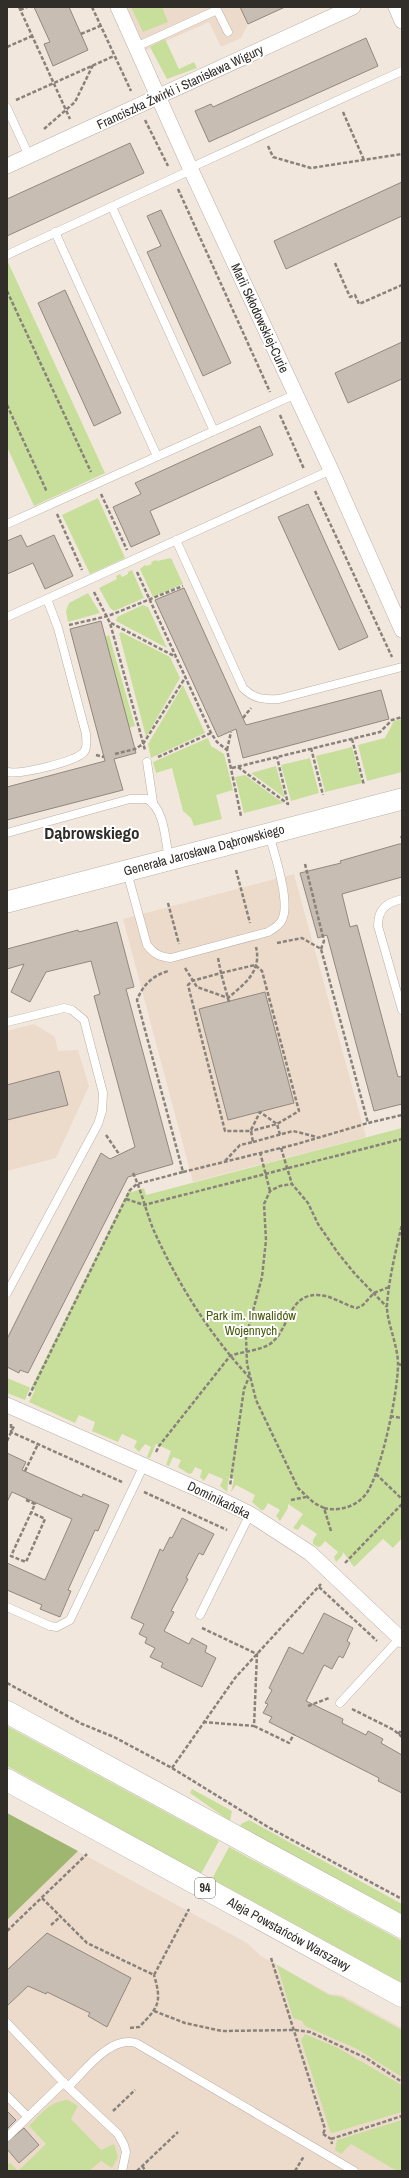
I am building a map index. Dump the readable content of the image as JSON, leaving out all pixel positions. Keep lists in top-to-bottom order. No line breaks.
{"streets":{"main road":["Generała Jarosława Dąbrowskiego","94","Aleja Powstańców Warszawy"],"street":["Franciszka Żwirki i Stanisława Wigury","Marii Skłodowskiej-Curie","Dominikańska"]},"crossings":[["Franciszka Żwirki i Stanisława Wigury","Marii Skłodowskiej-Curie"]],"districts":["Dąbrowskiego"],"parks":["Park im. Inwalidów Wojennych"]}
